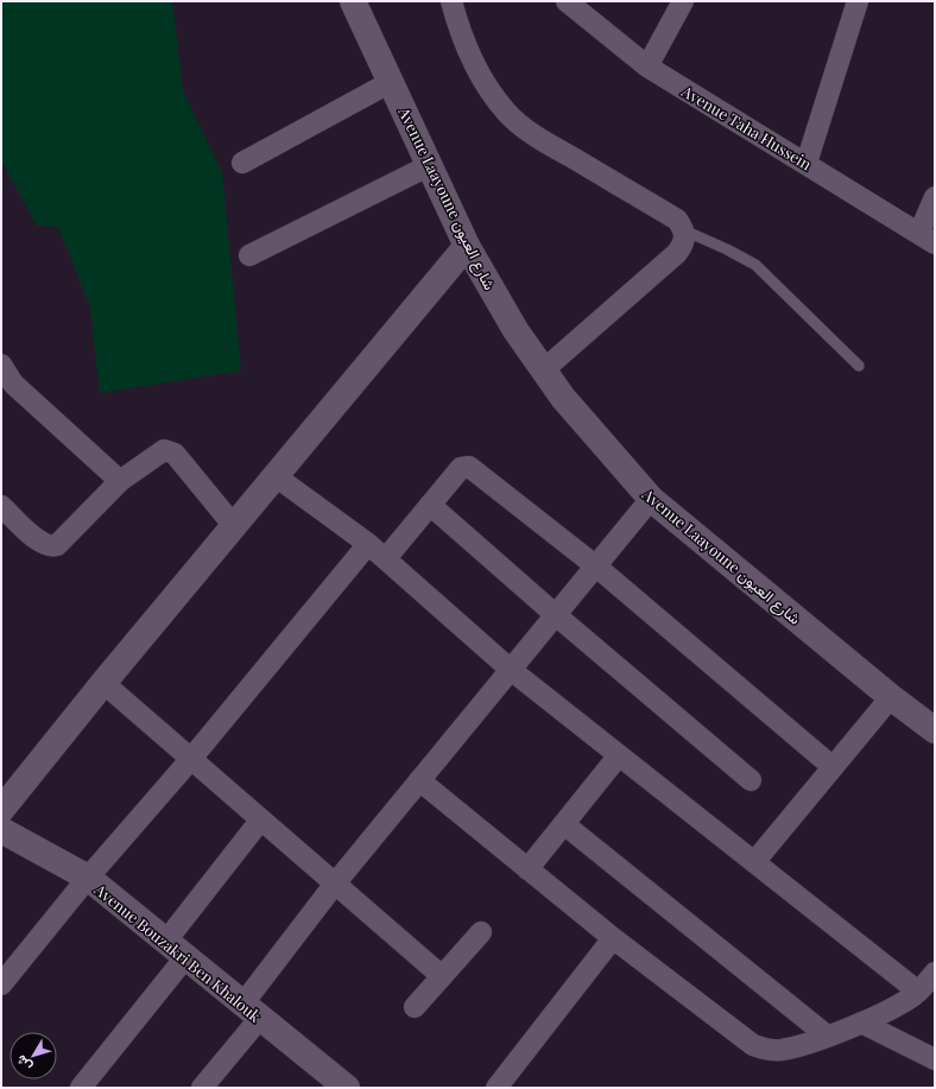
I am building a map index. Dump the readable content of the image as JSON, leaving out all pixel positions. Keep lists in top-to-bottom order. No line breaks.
{"streets":{"street":["Avenue Taha Hussein","Avenue Laayoune شارع العيون","Avenue Bouzakri Ben Khalouk"]},"north":"bottom left"}
